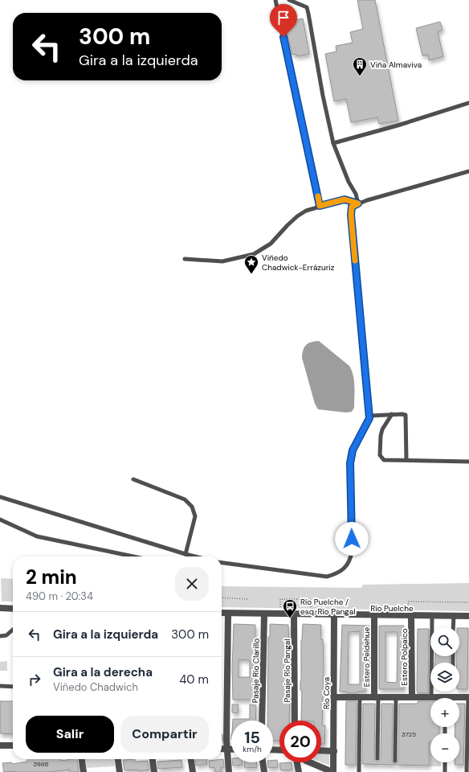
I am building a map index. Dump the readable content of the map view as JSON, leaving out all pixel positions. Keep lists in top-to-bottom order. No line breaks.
{"streets":{"street":["Río Puelche","Estero Peldehue","Estero Polpaico","Pasaje Río Clarillo","Pasaje Río Pangal","Río Coya"]},"crossings":[["Río Puelche","Estero Peldehue"],["Río Puelche","Estero Polpaico"],["Río Puelche","Pasaje Río Clarillo"],["Río Puelche","Pasaje Río Pangal"],["Río Puelche","Río Coya"]],"places":{"building":["Viña Almaviva"],"place":["Viñedo Chadwick-Errázuriz"],"bus stop":["Río Puelche / esq. Río Pangal"]},"house_numbers":["3725","3986"],"page":{"turn":["300 m","Gira a la izquierda"],"heading":["2 min","490 m · 20:34"],"list":[{"name":"Gira a la izquierda","value":"300 m"},{"name":"Gira a la derecha","note":"Viñedo Chadwich","value":"40 m"}],"map_buttons":["+","−"],"buttons":["Salir","Compartir"],"speed":"15 km/h","limit":"20"}}
